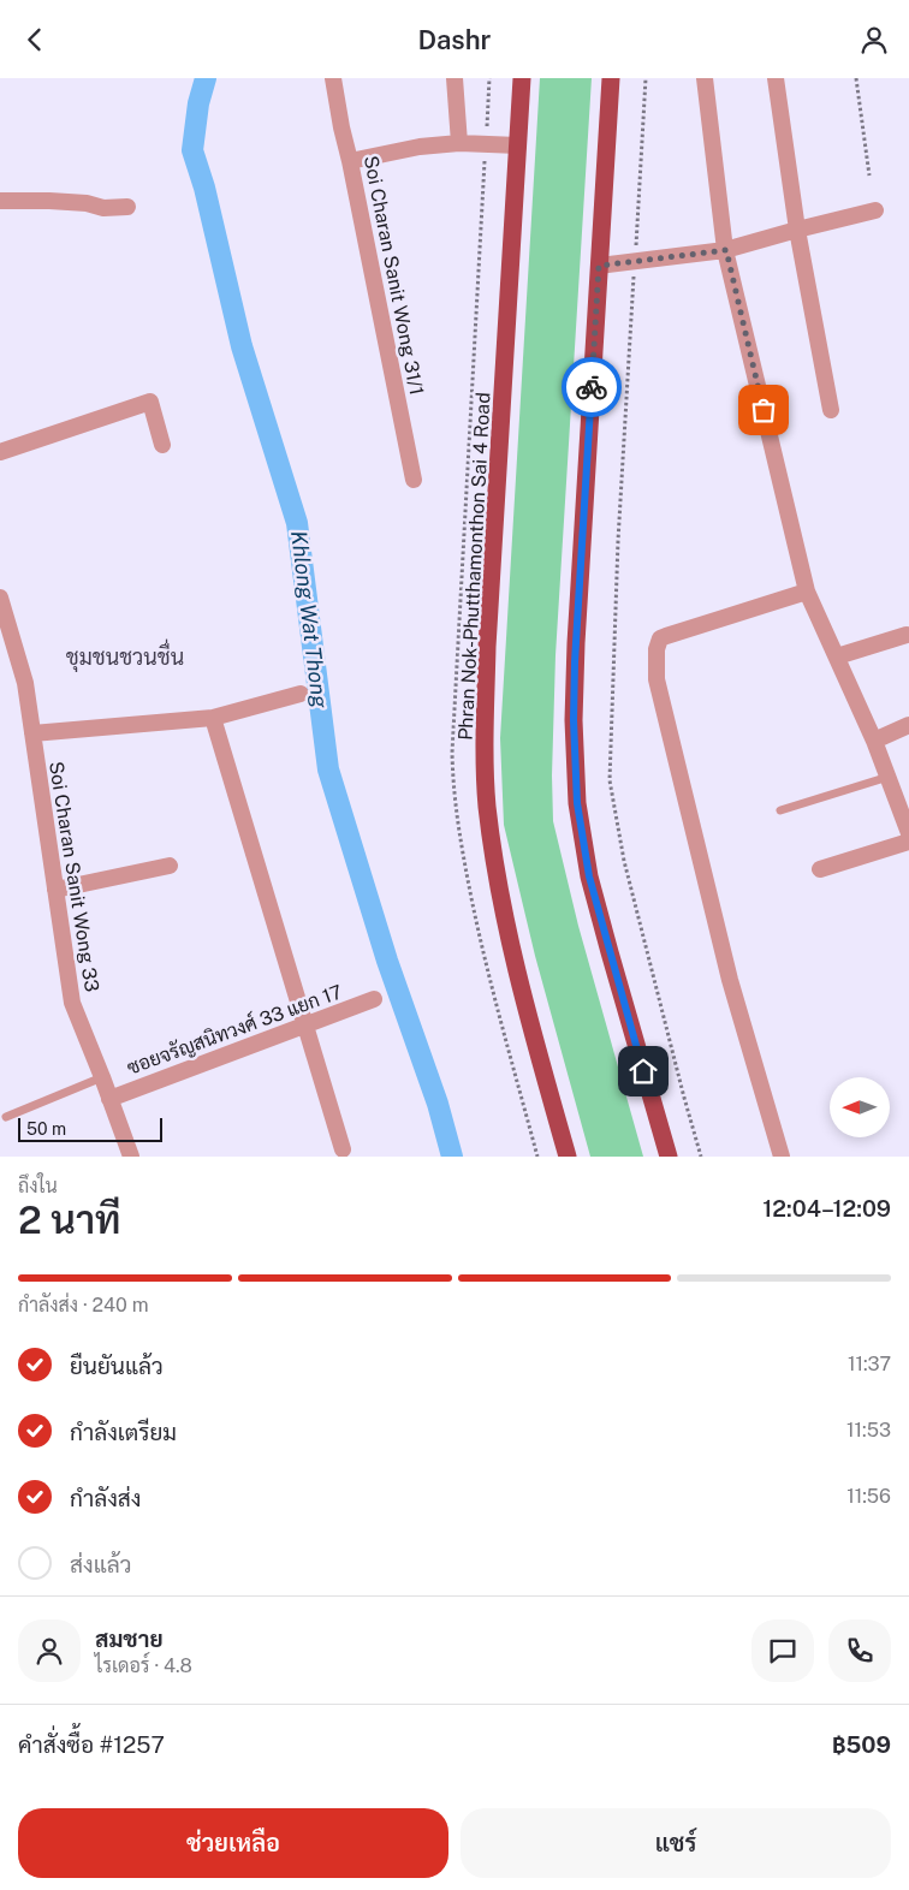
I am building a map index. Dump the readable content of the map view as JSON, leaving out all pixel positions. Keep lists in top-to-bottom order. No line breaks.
{"streets":{"main road":["Phran Nok-Phutthamonthon Sai 4 Road"],"street":["Soi Charan Sanit Wong 31/1","Soi Charan Sanit Wong 33","ซอยจรัญสนิทวงศ์ 33 แยก 17"]},"crossings":[["Soi Charan Sanit Wong 33","ซอยจรัญสนิทวงศ์ 33 แยก 17"]],"districts":["ชุมชนชวนชื่น"],"water":["Khlong Wat Thong"],"scale_bar":"50 m","north":"left","page":{"header":"Dashr","scale":"50 m","heading":["2 นาที","ถึงใน","12:04–12:09"],"panel":["สมชาย","ไรเดอร์ · 4.8","คำสั่งซื้อ #1257","฿509"],"bar":"กำลังส่ง · 240 m","list":[["ยืนยันแล้ว","11:37"],["กำลังเตรียม","11:53"],["กำลังส่ง","11:56"],"ส่งแล้ว"],"buttons":["ช่วยเหลือ","แชร์"]}}
